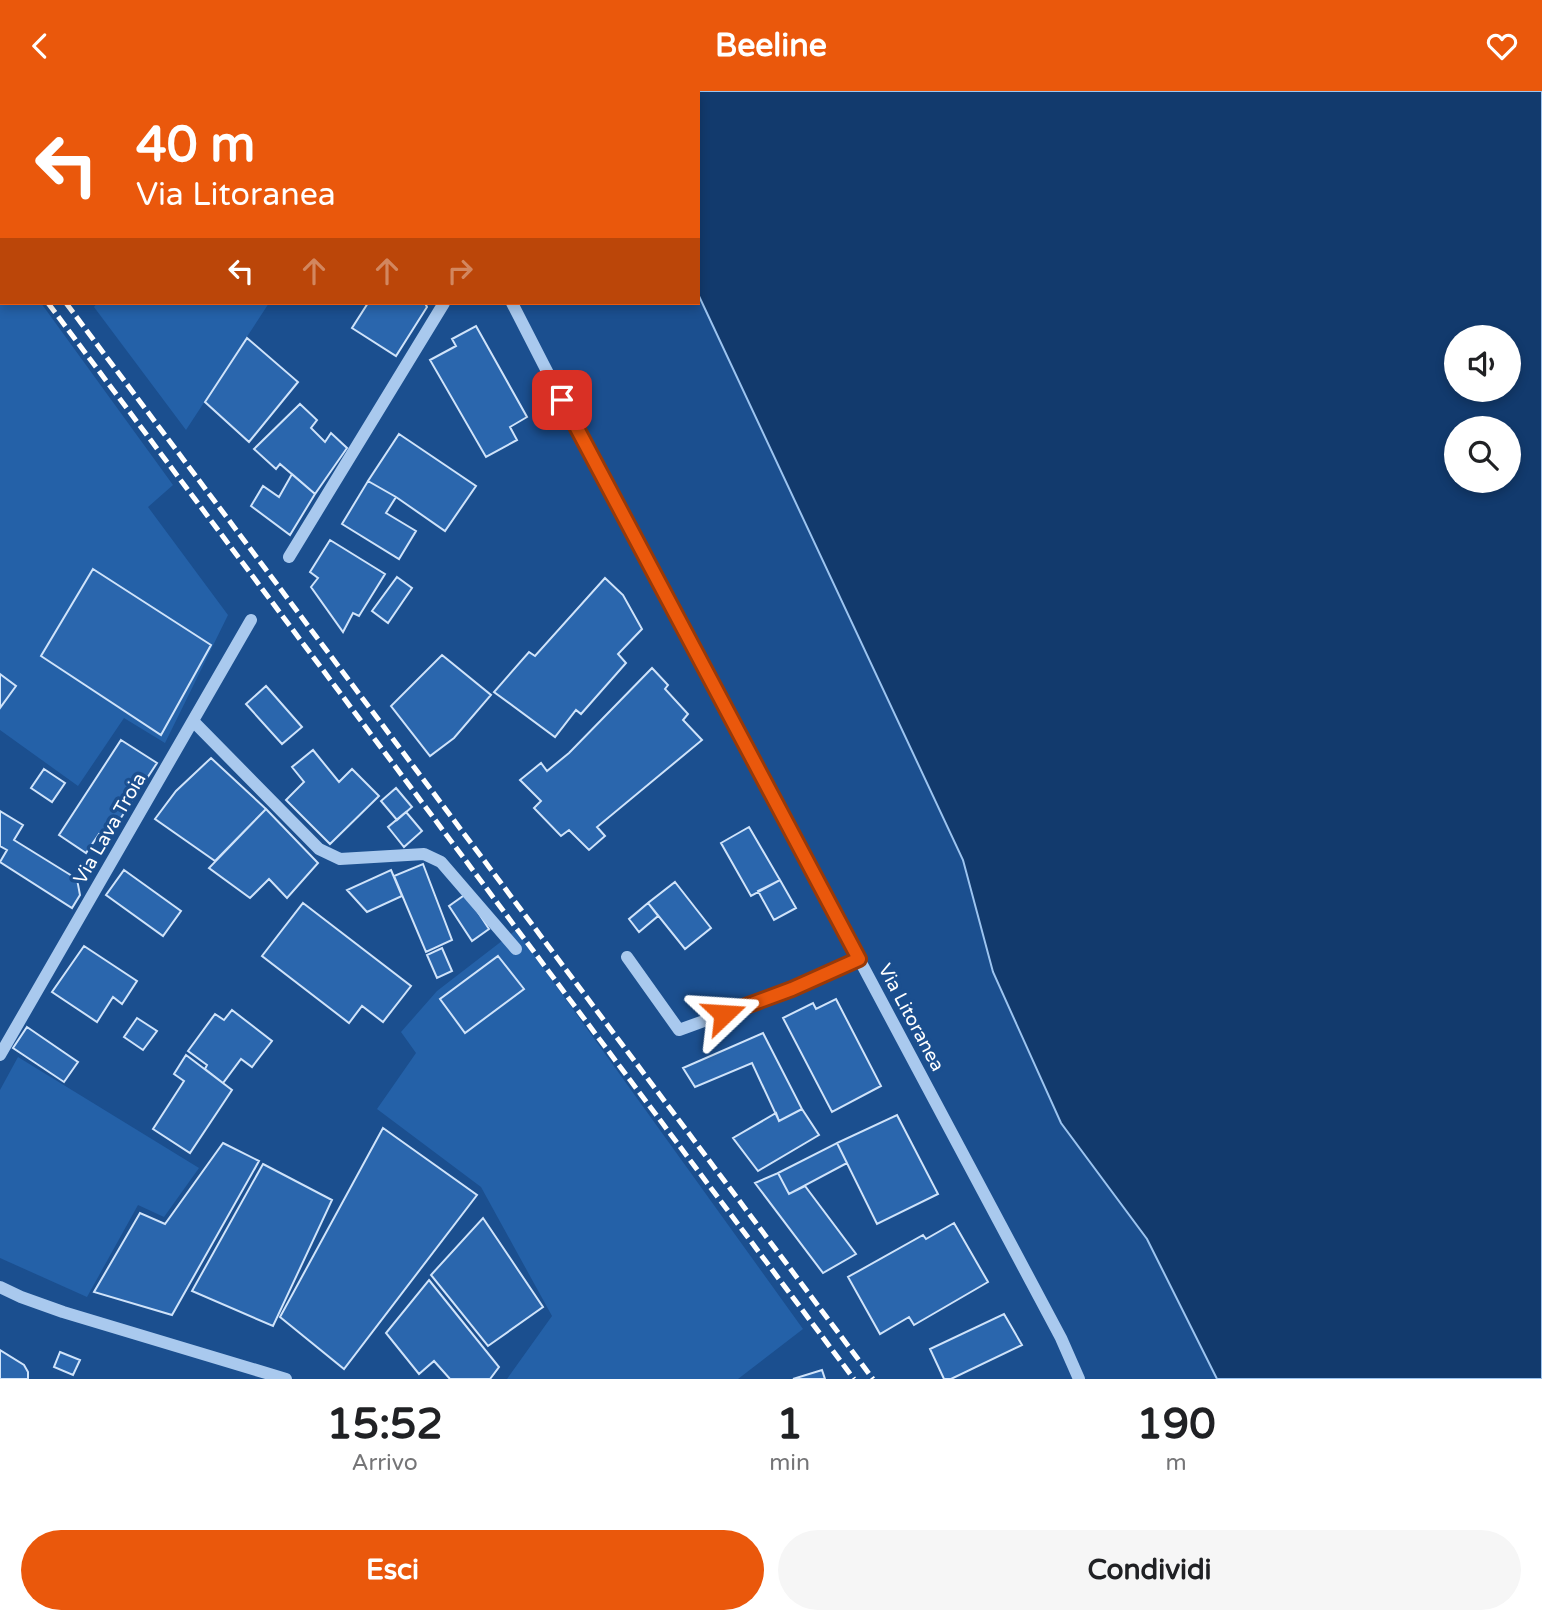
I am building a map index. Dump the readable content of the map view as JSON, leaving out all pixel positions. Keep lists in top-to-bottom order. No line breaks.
{"streets":{"street":["Via Lava Troia","Via Litoranea"]},"page":{"header":"Beeline","turn":["40 m","Via Litoranea"],"eta":["15:52","Arrivo","1","min","190","m"],"buttons":["Esci","Condividi"]}}
